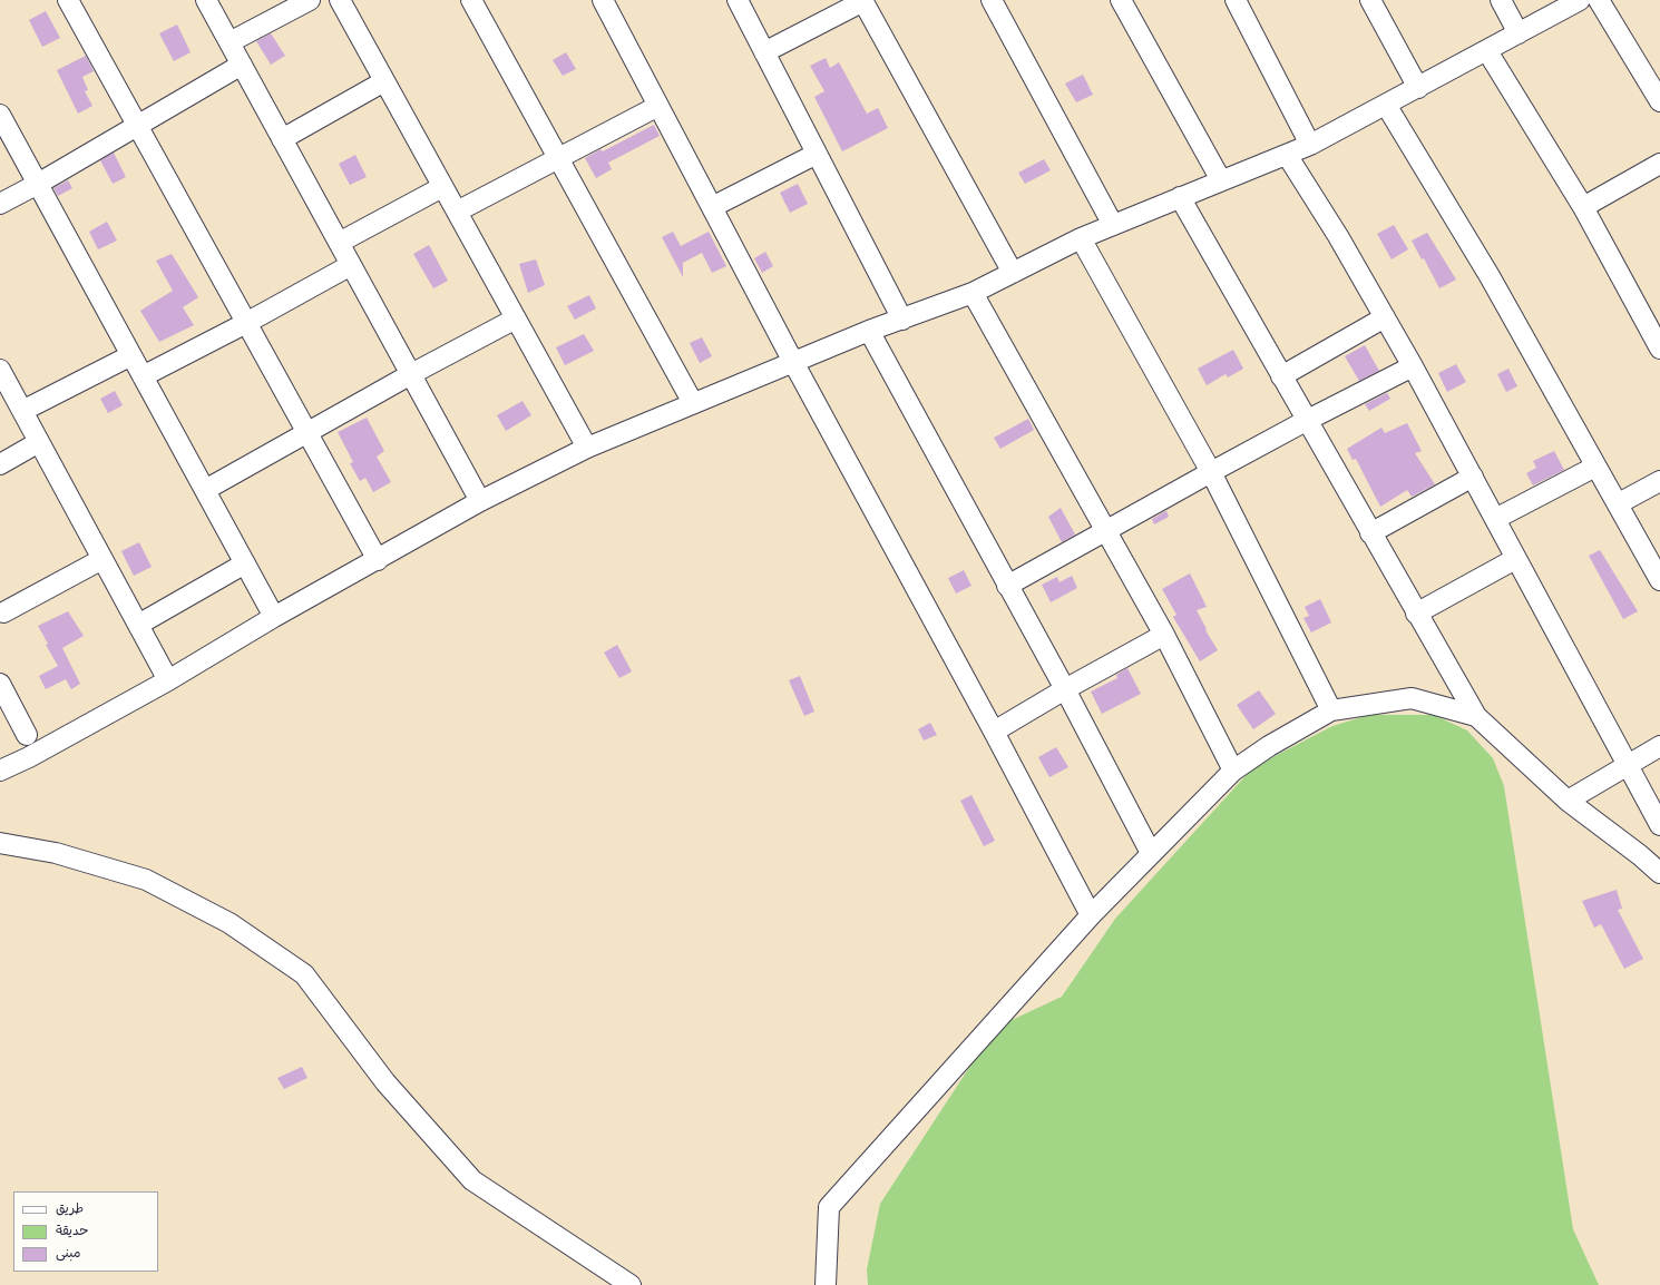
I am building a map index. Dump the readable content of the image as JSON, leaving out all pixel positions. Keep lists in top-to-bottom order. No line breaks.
{"legend":["طريق","حديقة","مبنى"]}
